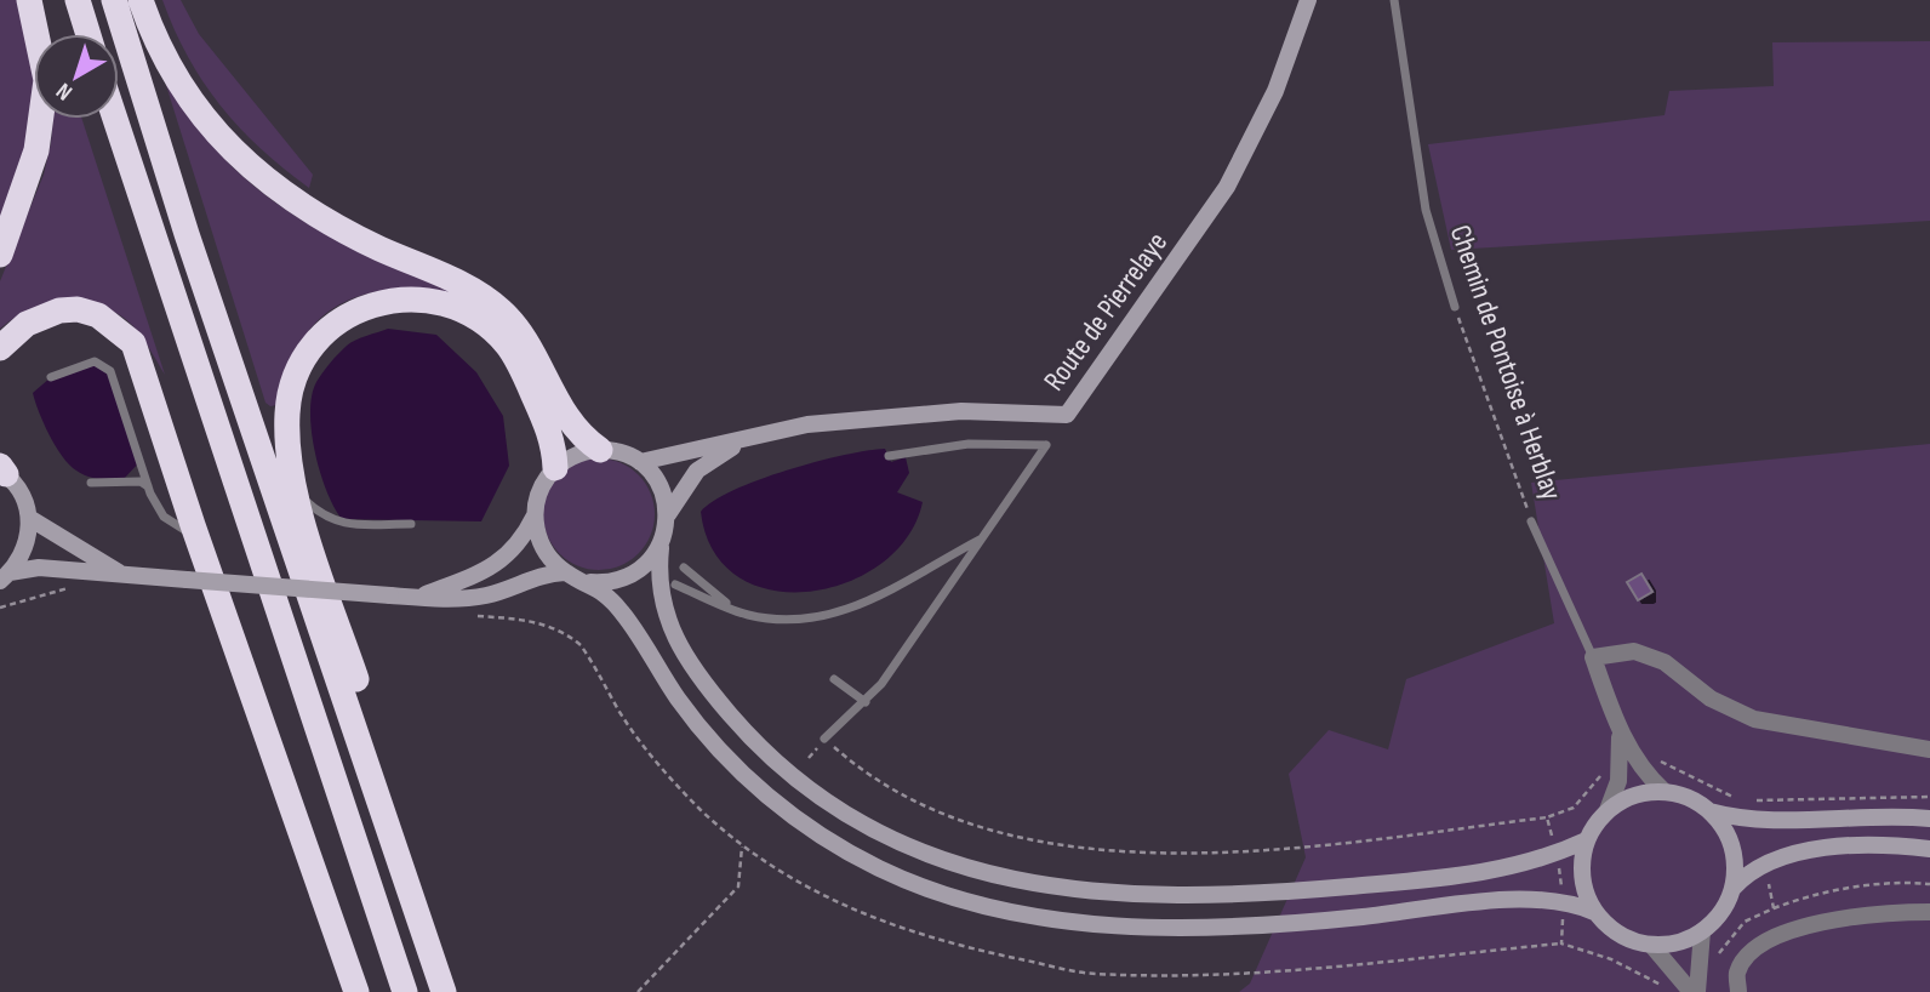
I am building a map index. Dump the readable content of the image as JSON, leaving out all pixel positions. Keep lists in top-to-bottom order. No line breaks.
{"streets":{"main road":["Route de Pierrelaye"],"street":["Chemin de Pontoise à Herblay"]},"north":"bottom left"}
